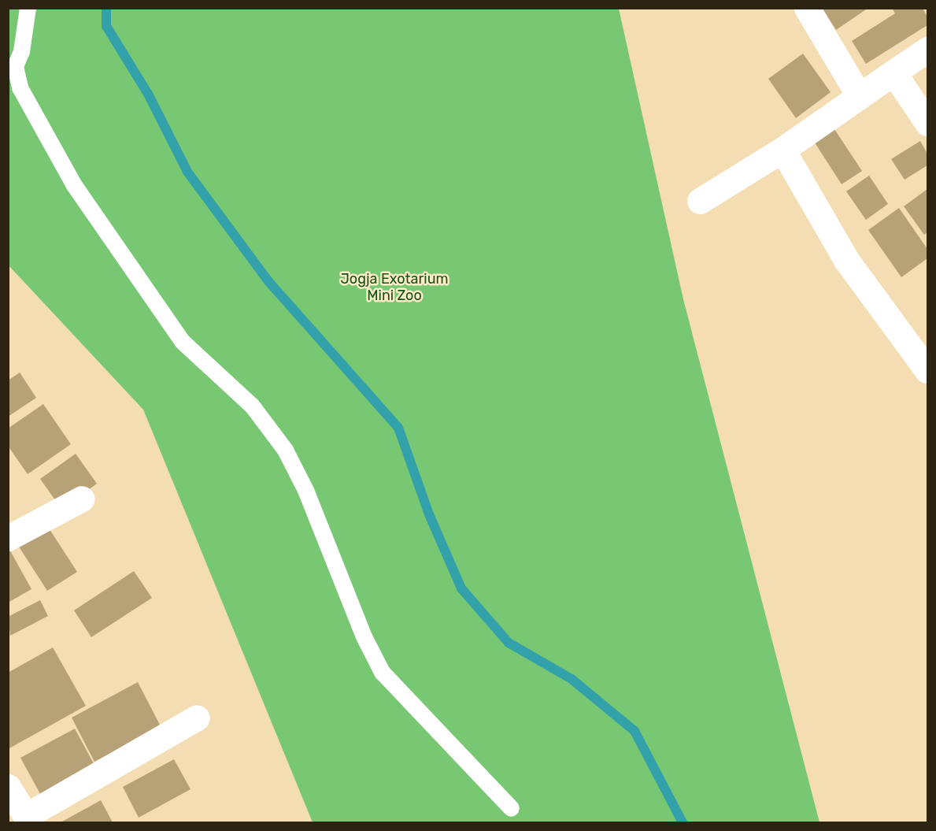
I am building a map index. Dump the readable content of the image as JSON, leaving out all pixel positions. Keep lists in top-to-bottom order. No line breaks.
{"parks":["Jogja Exotarium Mini Zoo"]}
